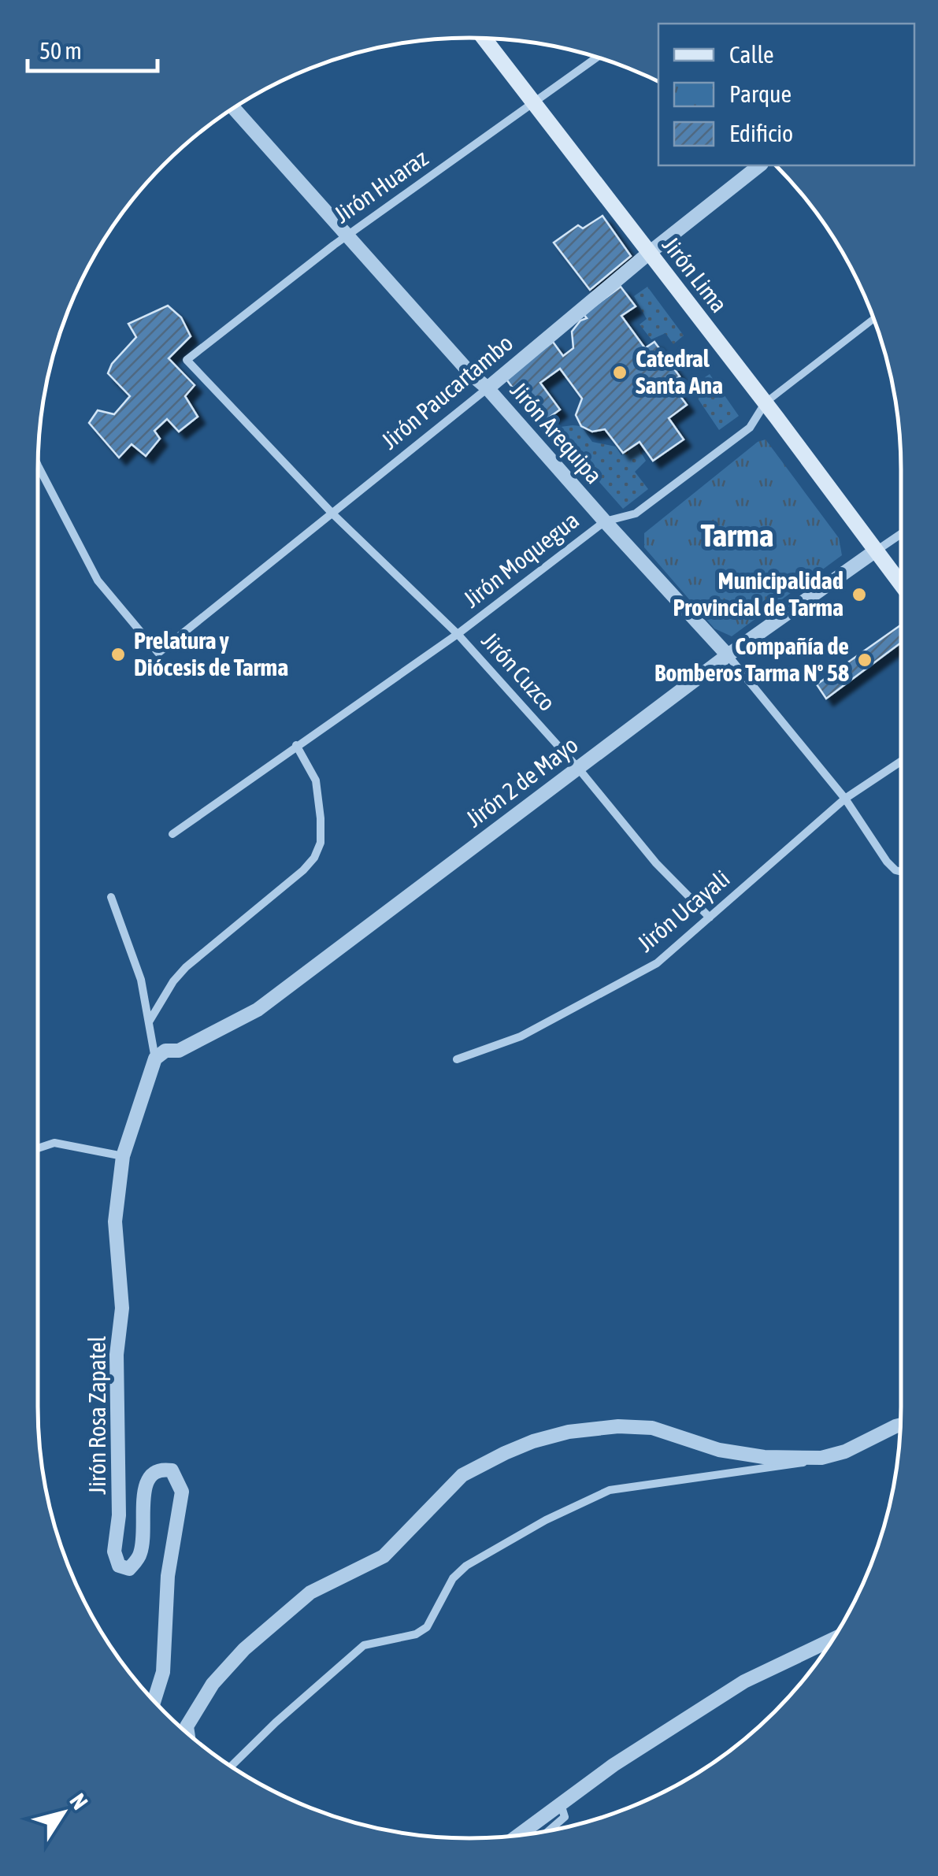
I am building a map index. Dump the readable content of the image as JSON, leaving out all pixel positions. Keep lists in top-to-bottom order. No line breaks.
{"streets":{"main road":["Jirón Lima"],"street":["Jirón Huaraz","Jirón Paucartambo","Jirón Arequipa","Jirón Moquegua","Jirón Cuzco","Jirón 2 de Mayo","Jirón Ucayali","Jirón Rosa Zapatel"]},"crossings":[["Jirón Huaraz","Jirón Lima"],["Jirón Huaraz","Jirón Arequipa"],["Jirón Huaraz","Jirón Cuzco"],["Jirón Lima","Jirón Paucartambo"],["Jirón Lima","Jirón Moquegua"],["Jirón Lima","Jirón 2 de Mayo"],["Jirón Paucartambo","Jirón Arequipa"],["Jirón Paucartambo","Jirón Cuzco"],["Jirón Arequipa","Jirón Moquegua"],["Jirón Arequipa","Jirón 2 de Mayo"],["Jirón Arequipa","Jirón Ucayali"],["Jirón Moquegua","Jirón Cuzco"],["Jirón Cuzco","Jirón 2 de Mayo"],["Jirón Cuzco","Jirón Ucayali"],["Jirón 2 de Mayo","Jirón Rosa Zapatel"]],"districts":["Tarma"],"places":["Catedral Santa Ana","Municipalidad Provincial de Tarma","Prelatura y Diócesis de Tarma","Compañía de Bomberos Tarma Nº 58"],"legend":["Calle","Parque","Edificio"],"scale_bar":"50 m","north":"top right"}
